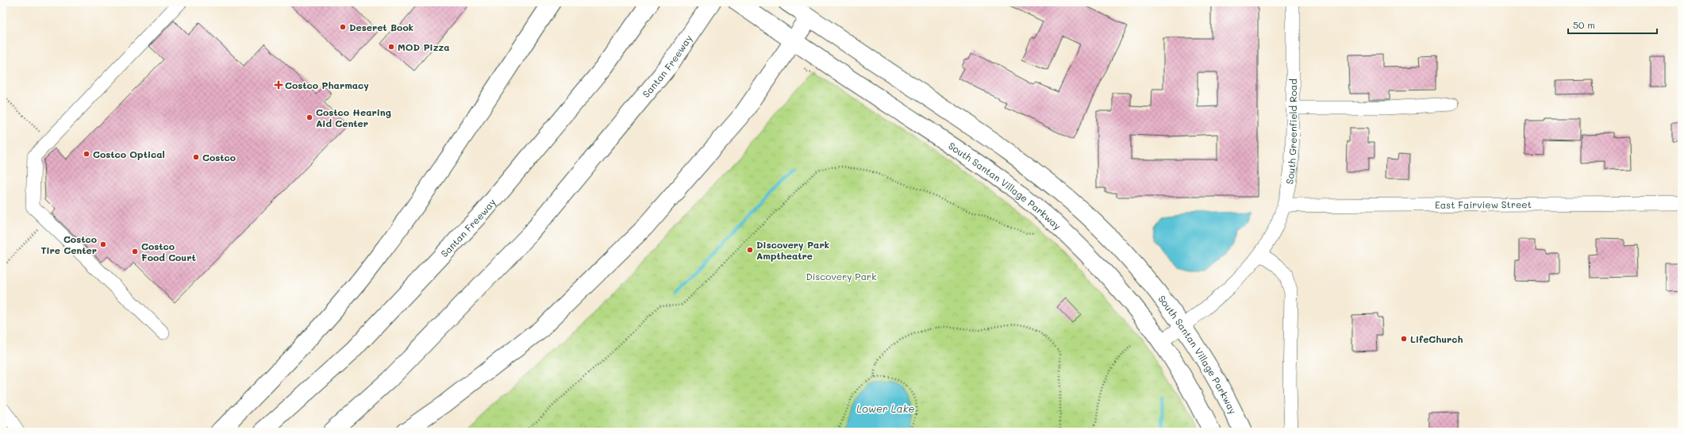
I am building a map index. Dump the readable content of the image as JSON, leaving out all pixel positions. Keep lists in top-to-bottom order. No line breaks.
{"streets":{"main road":["Santan Freeway","South Santan Village Parkway"],"street":["South Greenfield Road","East Fairview Street"]},"crossings":[["South Greenfield Road","South Santan Village Parkway"],["South Greenfield Road","East Fairview Street"]],"water":["Lower Lake"],"parks":["Discovery Park"],"places":{"other":["Deseret Book","MOD Pizza","Costco Hearing Aid Center","Costco Optical","Costco","Costco Tire Center","Discovery Park Amptheatre","Costco Food Court","LifeChurch"],"health":["Costco Pharmacy"]},"scale_bar":"50 m"}
